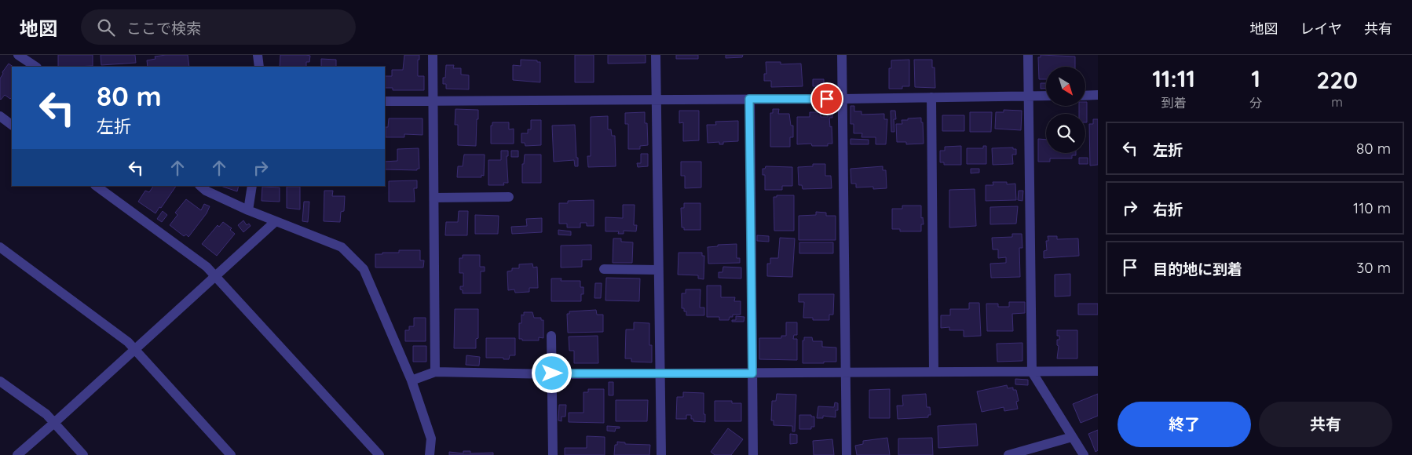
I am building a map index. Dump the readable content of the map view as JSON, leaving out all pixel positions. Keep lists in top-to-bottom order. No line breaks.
{"north":"bottom right","page":{"header":"地図","search":"ここで検索","nav":["地図","レイヤ","共有"],"eta":["11:11","到着","1","分","220","m"],"turn":["80 m","左折"],"list":[{"name":"左折","value":"80 m"},{"name":"右折","value":"110 m"},{"name":"目的地に到着","value":"30 m"}],"buttons":["終了","共有"]}}
